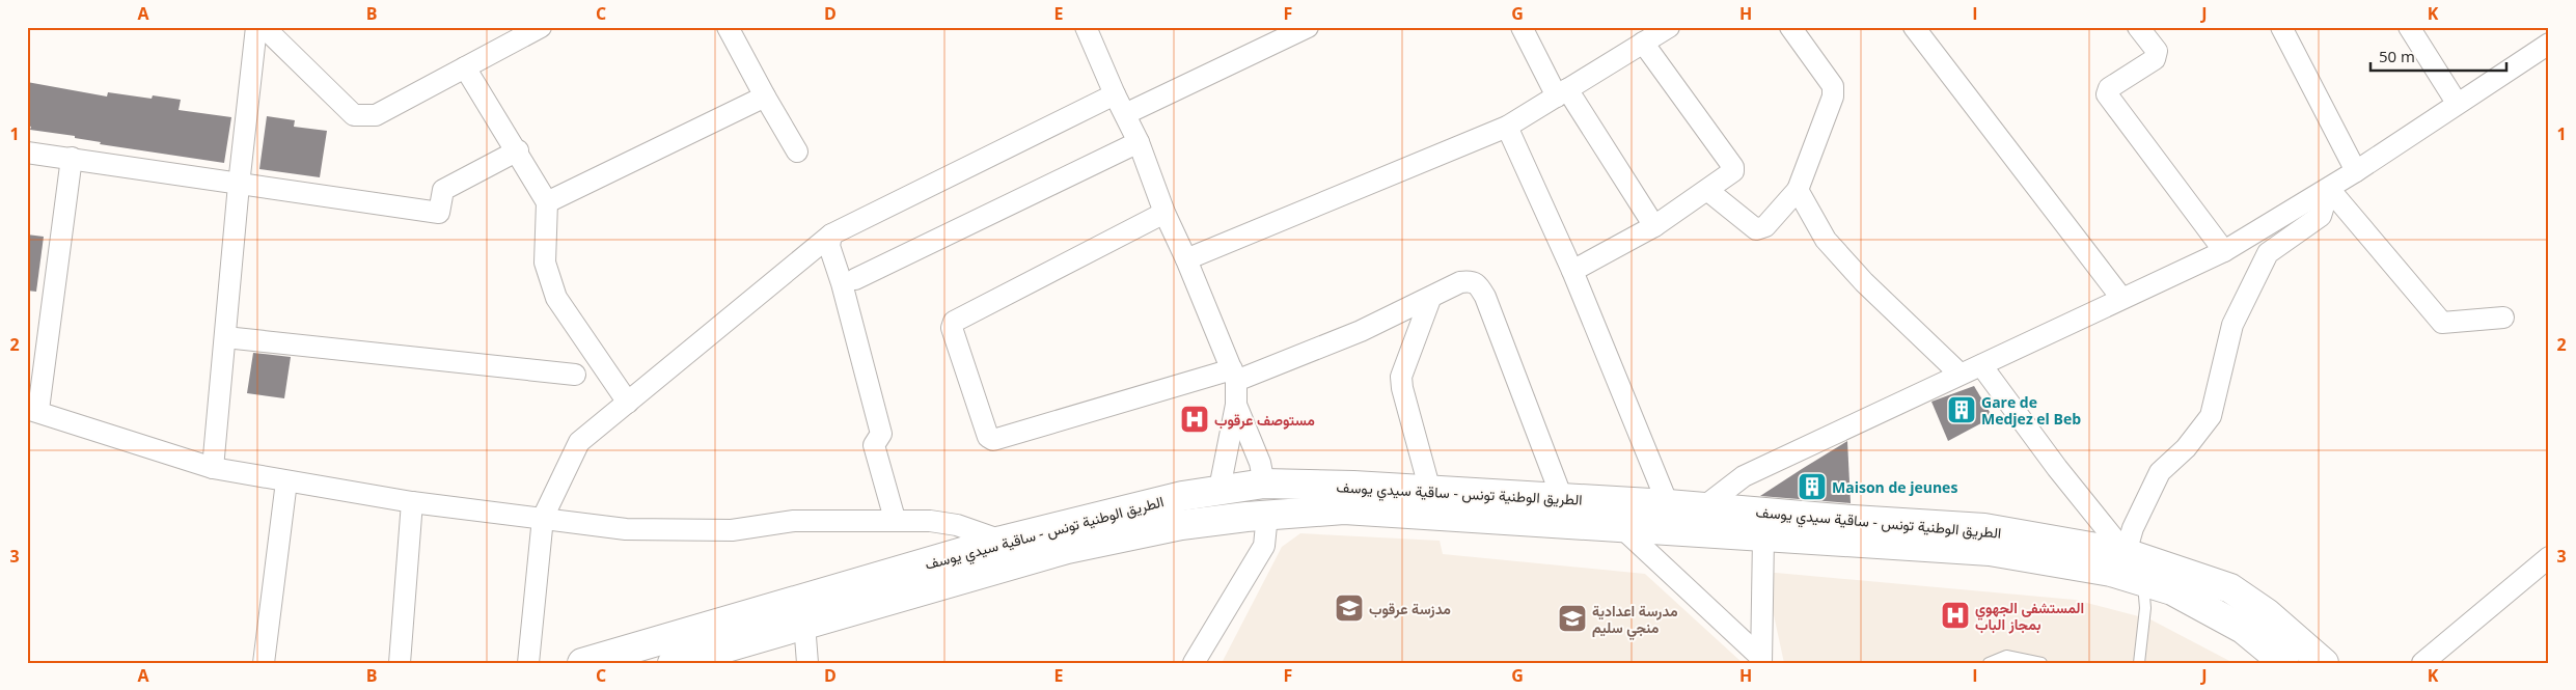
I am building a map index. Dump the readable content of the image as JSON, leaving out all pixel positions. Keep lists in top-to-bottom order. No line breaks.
{"streets":{"main road":["الطريق الوطنية تونس - ساقية سيدي يوسف"]},"places":{"building":["Gare de Medjez el Beb","Maison de jeunes"],"hospital":["مستوصف عرقوب","المستشفى الجهوي بمجاز الباب"],"school or university":["مدزسة عرقوب","مدرسة اعدادية منجي سليم"]},"scale_bar":"50 m","grid":{"columns":["A","B","C","D","E","F","G","H","I","J","K"],"rows":["1","2","3"]}}
